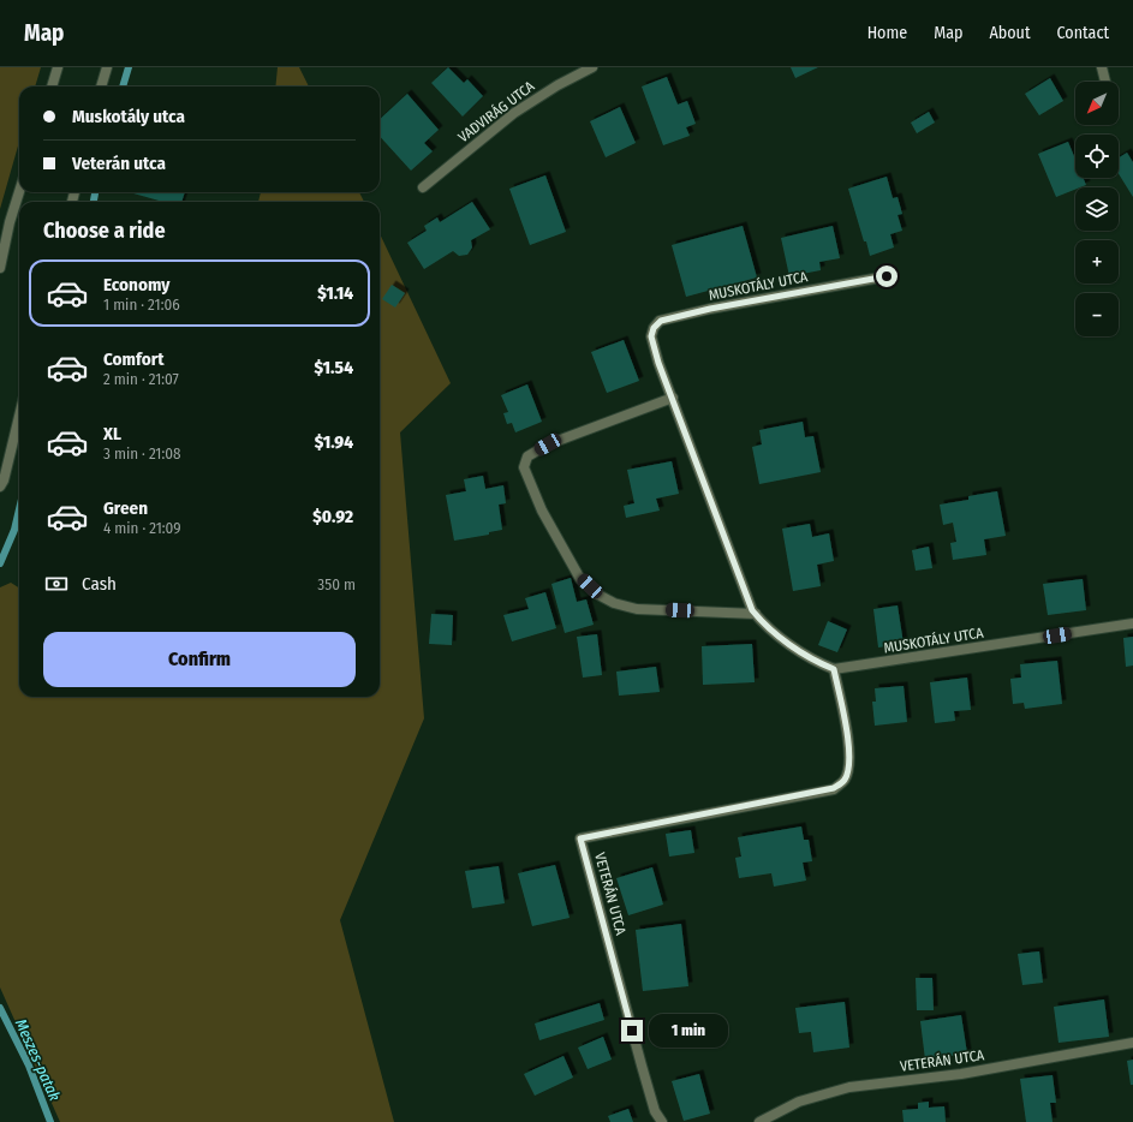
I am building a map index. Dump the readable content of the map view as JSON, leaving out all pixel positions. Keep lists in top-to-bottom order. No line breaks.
{"streets":{"street":["VADVIRÁG UTCA","MUSKOTÁLY UTCA","VETERÁN UTCA"]},"crossings":[["MUSKOTÁLY UTCA","VETERÁN UTCA"]],"water":["Meszes-patak"],"north":"bottom left","page":{"header":"Map","nav":["Home","Map","About","Contact"],"map_buttons":["+","−"],"banner":["Muskotály utca","Veterán utca"],"heading":"Choose a ride","list":[{"name":"Economy","note":"1 min · 21:06","value":"$1.14"},{"name":"Comfort","note":"2 min · 21:07","value":"$1.54"},{"name":"XL","note":"3 min · 21:08","value":"$1.94"},{"name":"Green","note":"4 min · 21:09","value":"$0.92"}],"pay":["Cash","350 m"],"buttons":"Confirm","bubble":"1 min"}}
